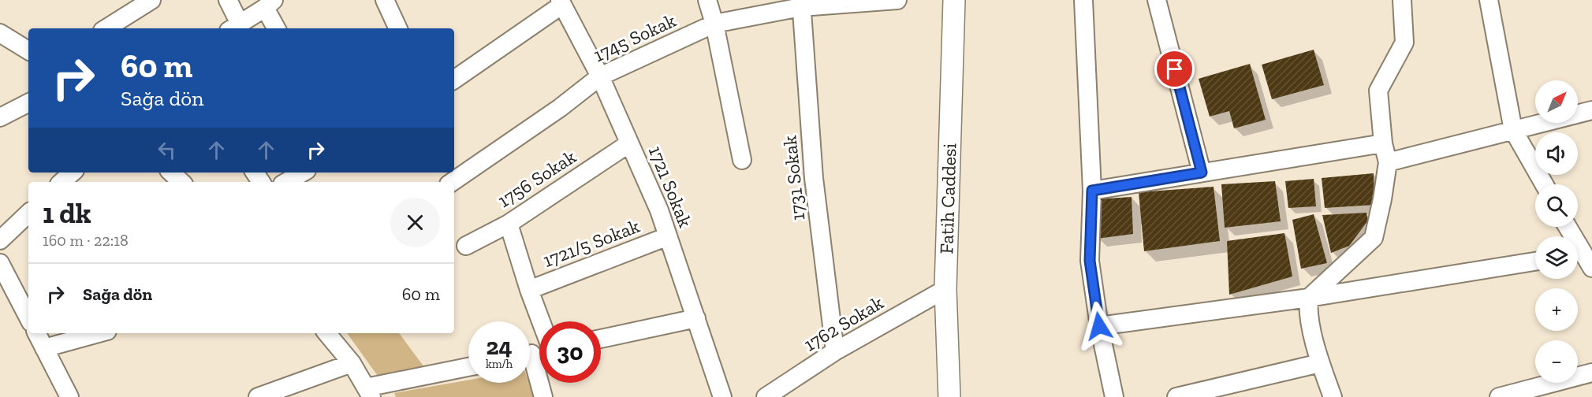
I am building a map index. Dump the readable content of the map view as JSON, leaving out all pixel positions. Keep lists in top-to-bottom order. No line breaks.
{"streets":{"main road":["Fatih Caddesi"],"street":["1745 Sokak","1731 Sokak","1756 Sokak","1721 Sokak","1721/5 Sokak","1762 Sokak"]},"crossings":[["1745 Sokak","1731 Sokak"],["1745 Sokak","1721 Sokak"],["1731 Sokak","1762 Sokak"],["1756 Sokak","1721 Sokak"],["1721 Sokak","1721/5 Sokak"],["Fatih Caddesi","1762 Sokak"]],"north":"top right","page":{"turn":["60 m","Sağa dön"],"map_buttons":["+","−"],"heading":["1 dk","160 m · 22:18"],"list":[{"name":"Sağa dön","value":"60 m"}],"speed":"24 km/h","limit":"30"}}
